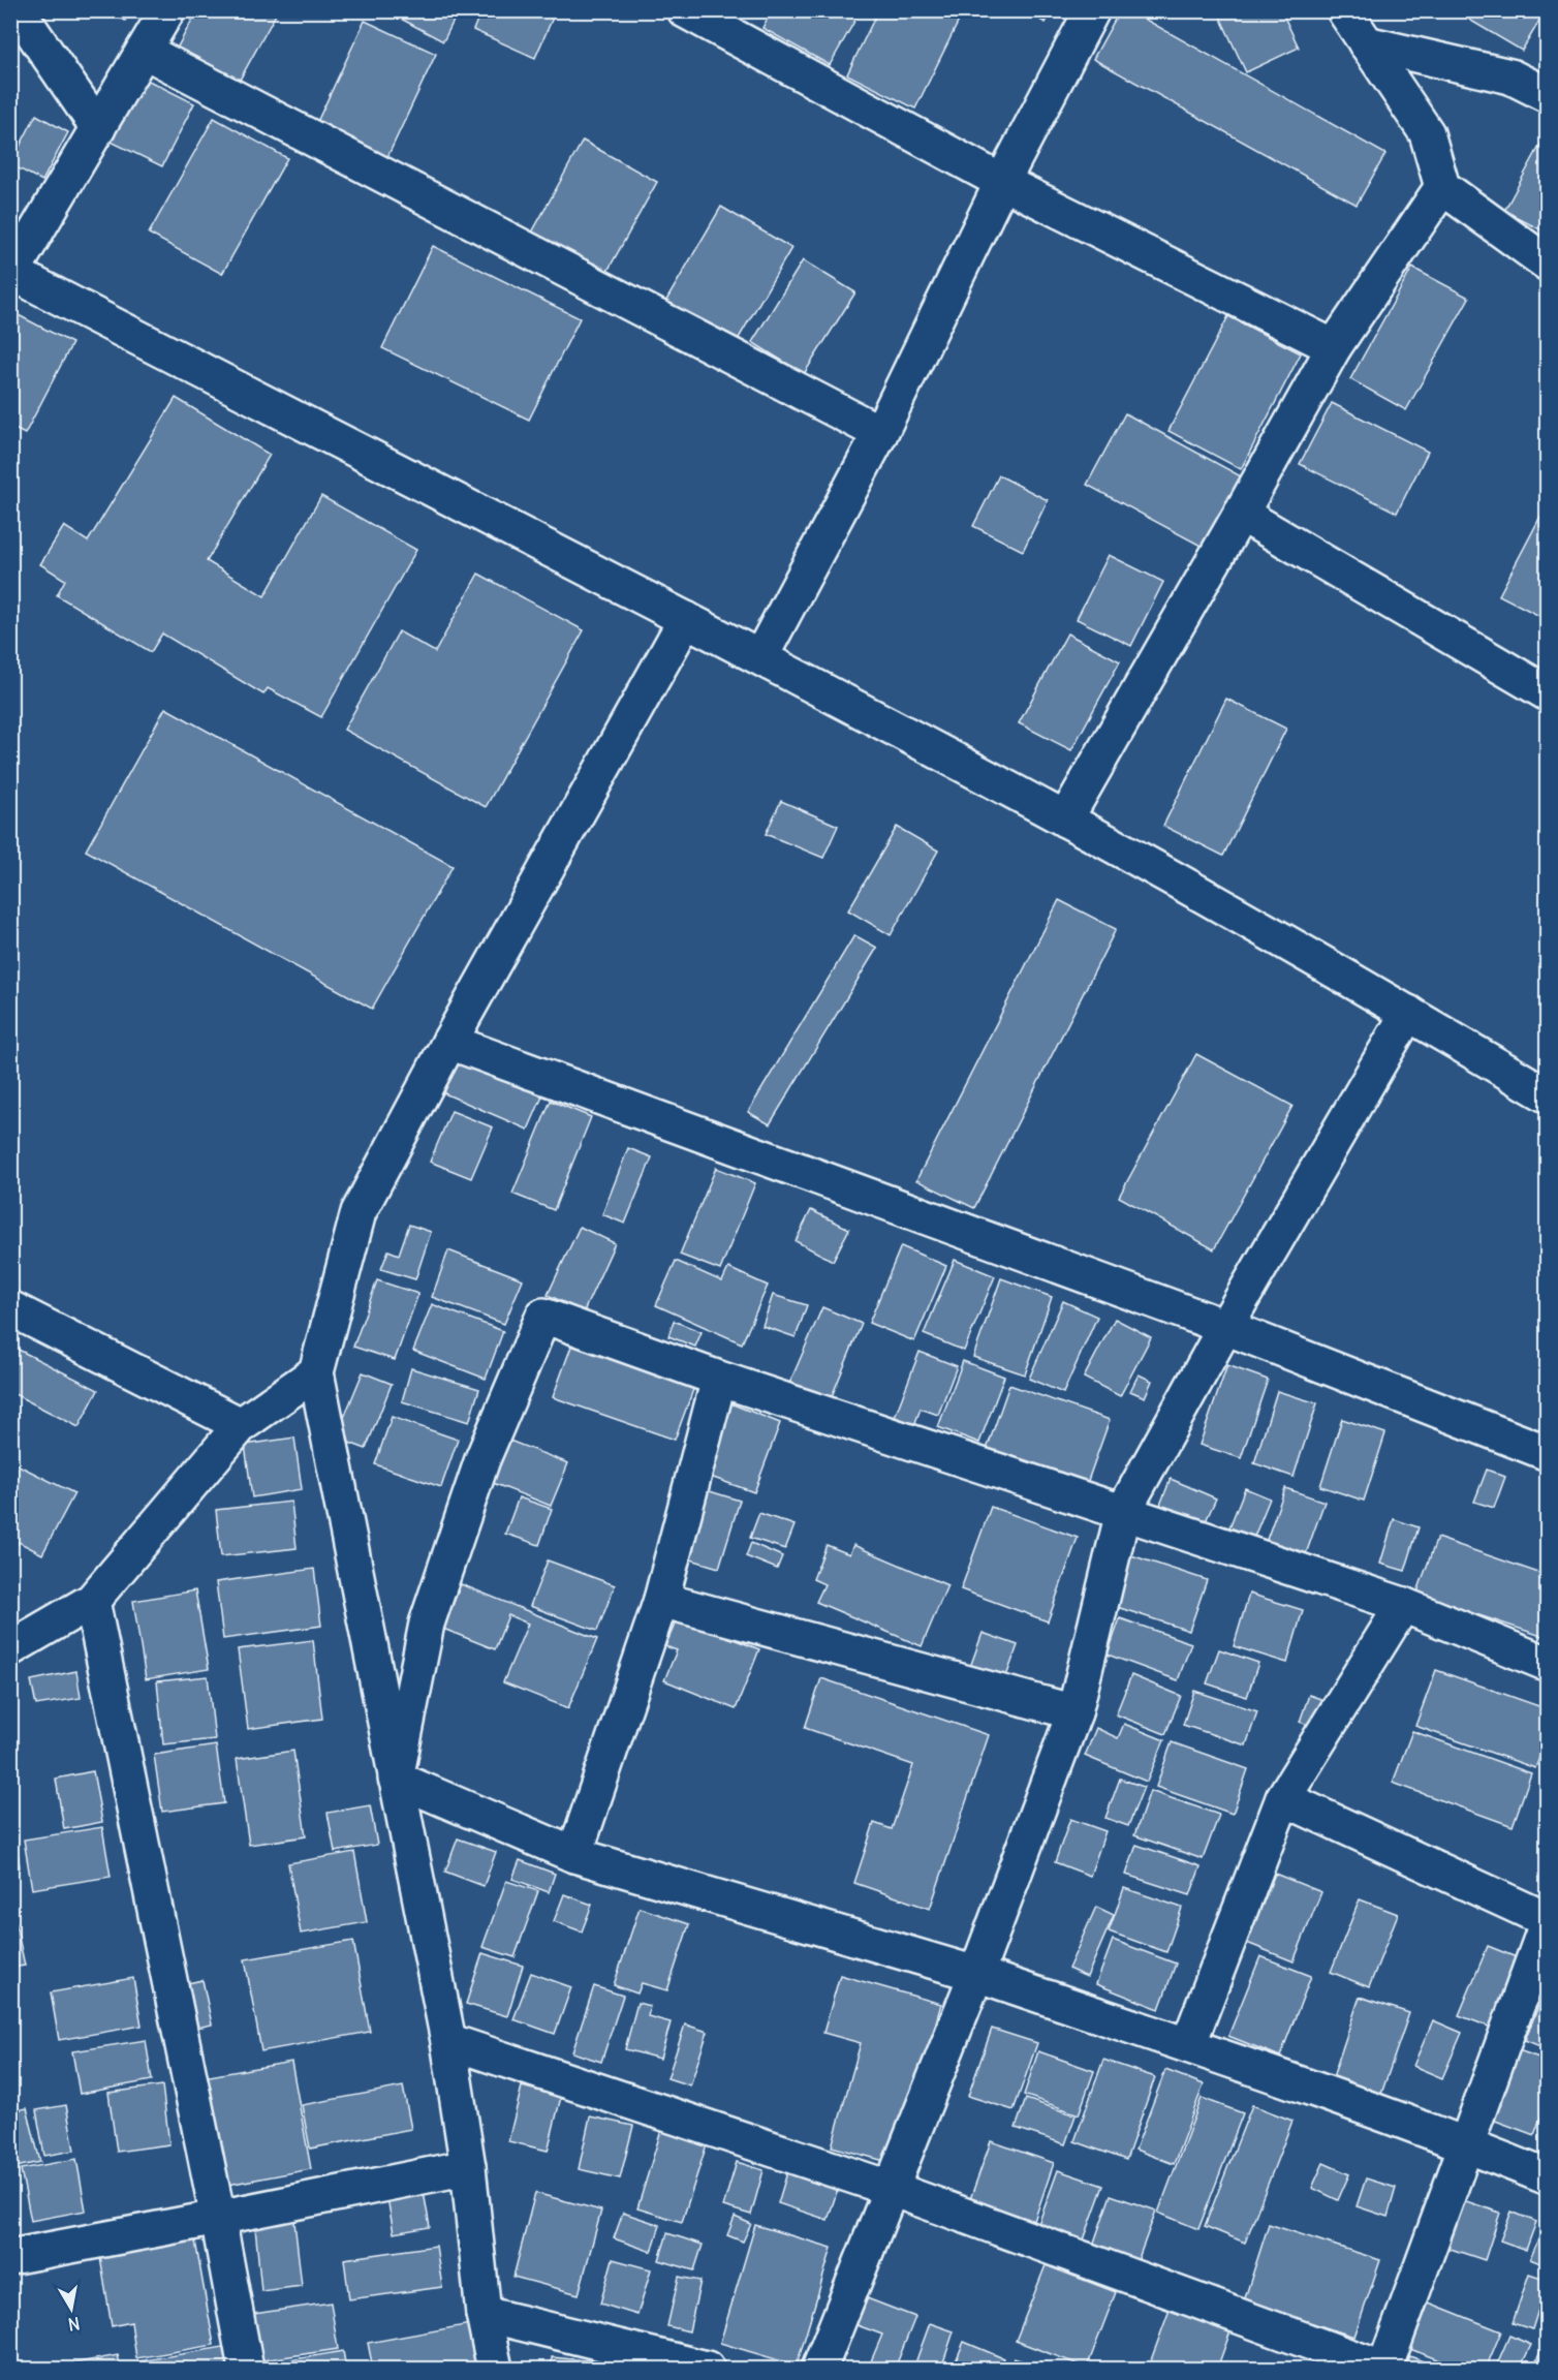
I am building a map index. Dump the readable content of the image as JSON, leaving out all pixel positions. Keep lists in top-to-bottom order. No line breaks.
{"north":"bottom"}
